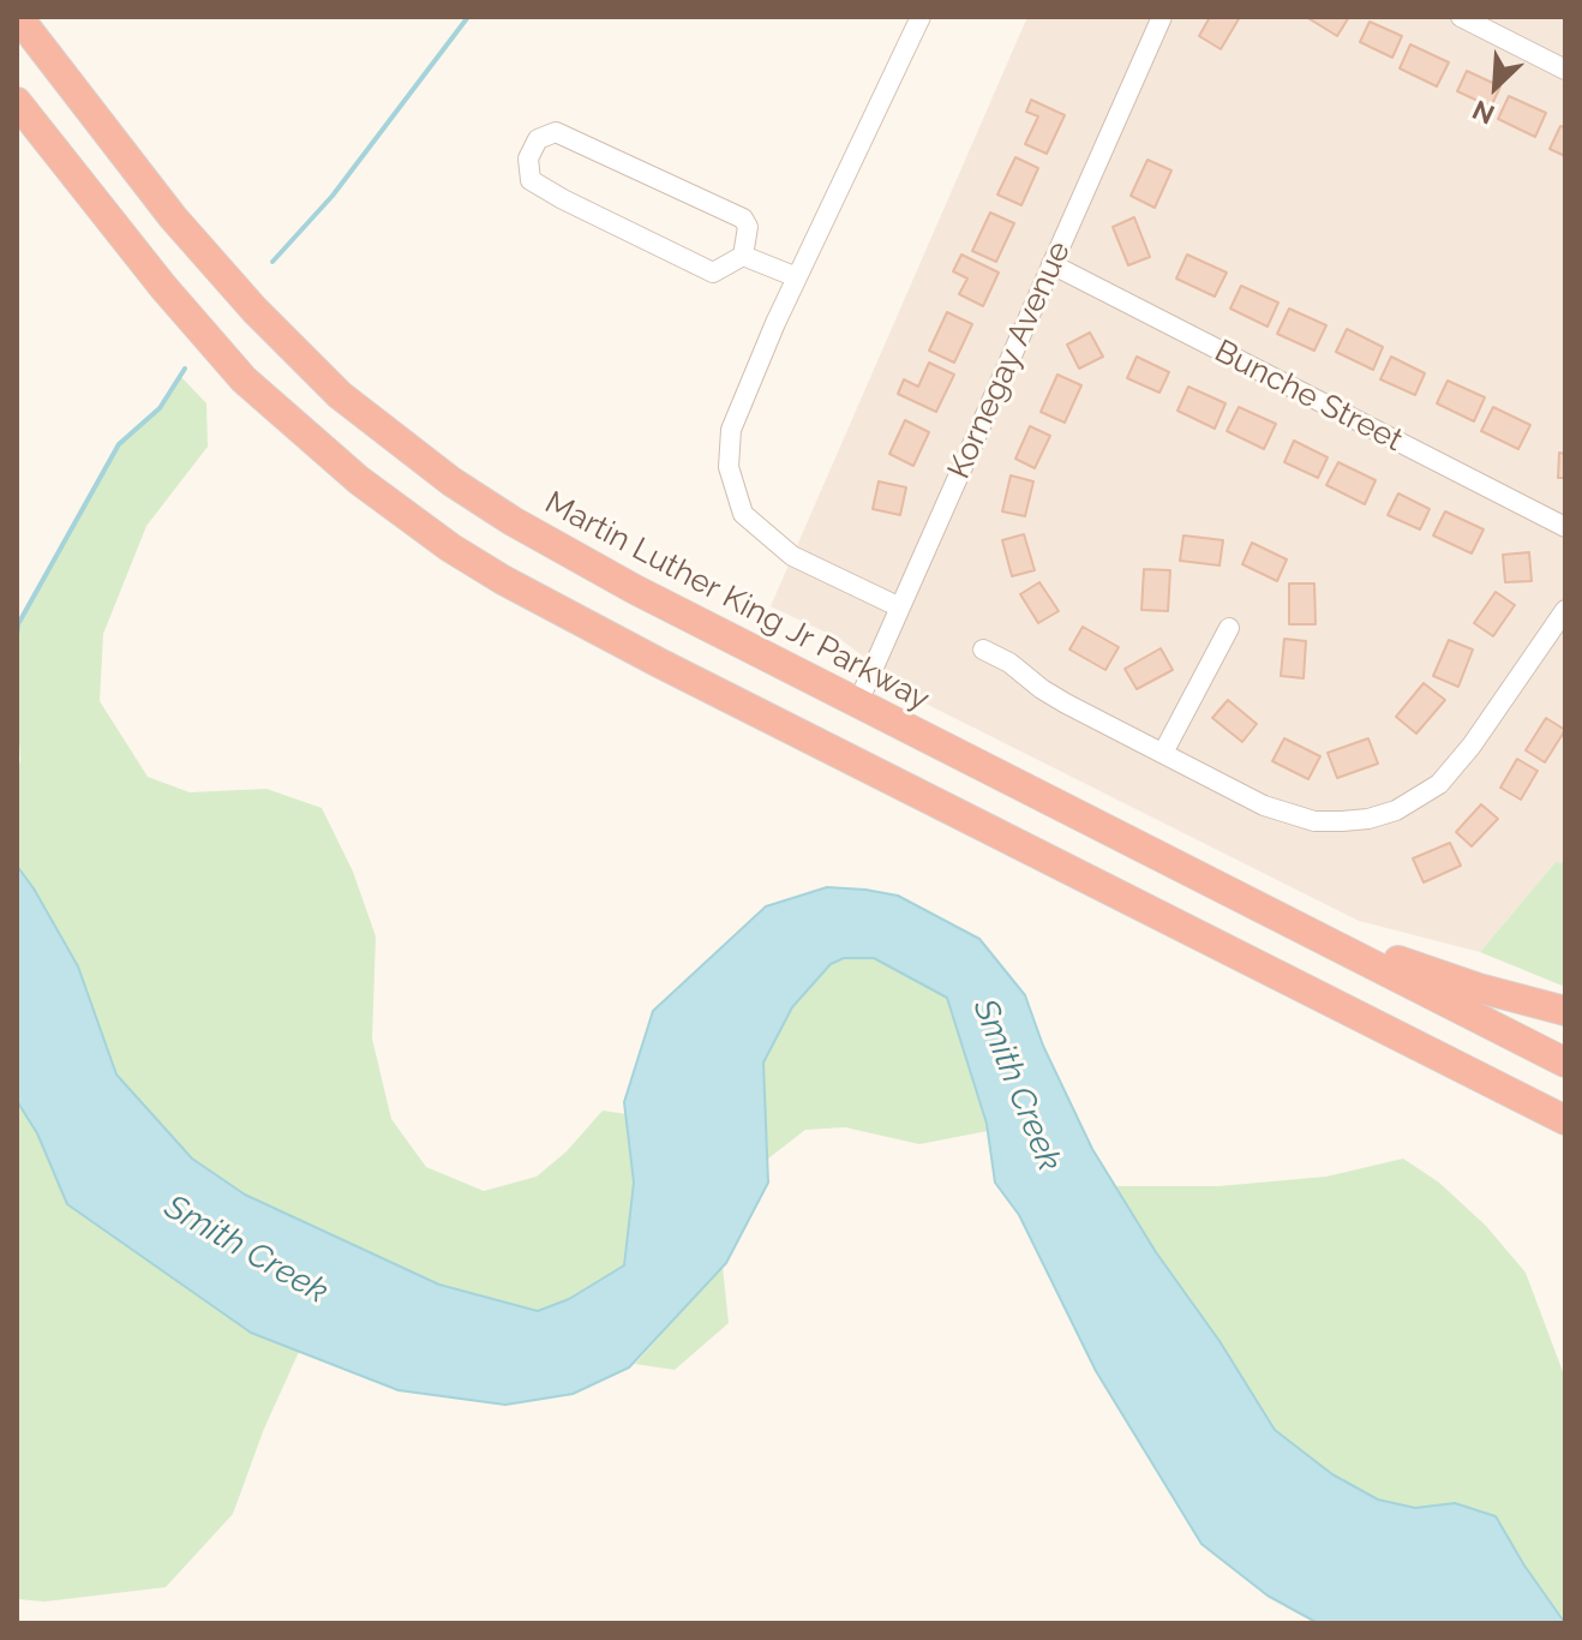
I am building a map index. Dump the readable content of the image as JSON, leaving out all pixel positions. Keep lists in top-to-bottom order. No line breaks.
{"streets":{"highway":["Martin Luther King Jr Parkway"],"street":["Kornegay Avenue","Bunche Street"]},"crossings":[["Kornegay Avenue","Bunche Street"],["Kornegay Avenue","Martin Luther King Jr Parkway"]],"water":["Smith Creek"],"north":"bottom left"}
